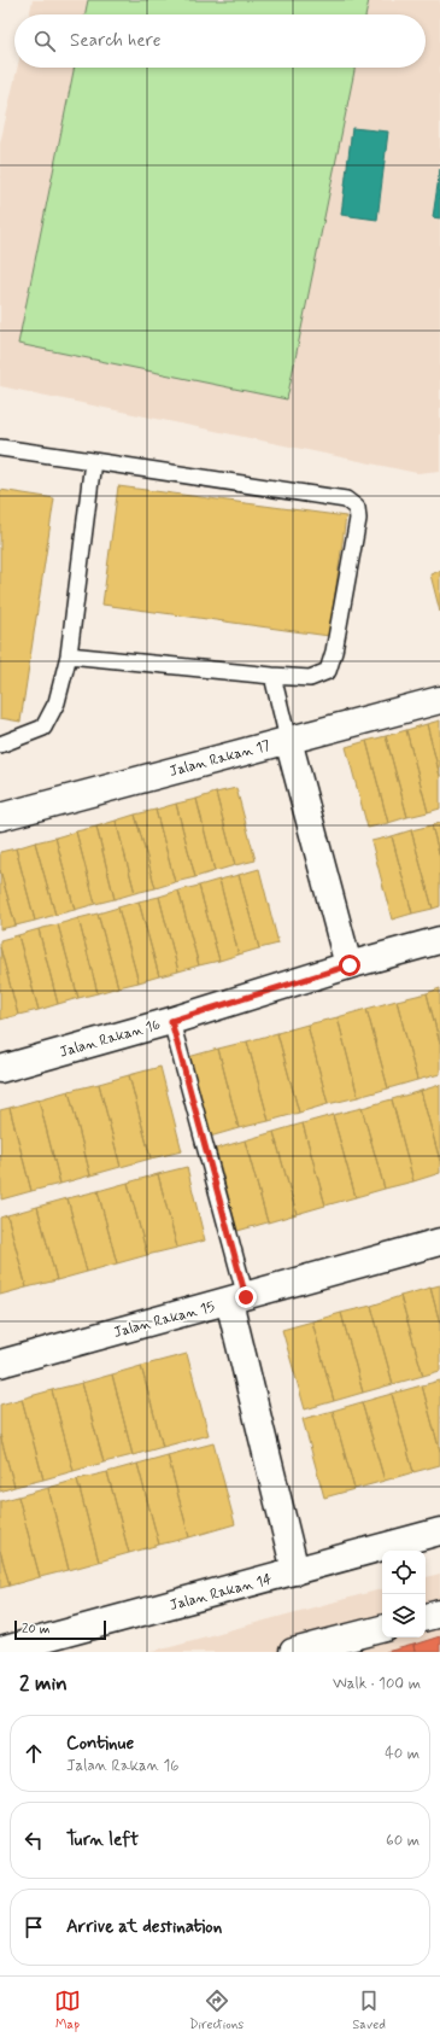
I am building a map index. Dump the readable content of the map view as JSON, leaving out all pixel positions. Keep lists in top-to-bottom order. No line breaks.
{"streets":{"street":["Jalan Rakan 17","Jalan Rakan 16","Jalan Rakan 15","Jalan Rakan 14"]},"scale_bar":"20 m","page":{"search":"Search here","scale":"20 m","heading":["2 min","Walk · 100 m"],"list":[["Continue","Jalan Rakan 16","40 m"],["Turn left","60 m"],"Arrive at destination"],"nav":["Map","Directions","Saved"]}}
